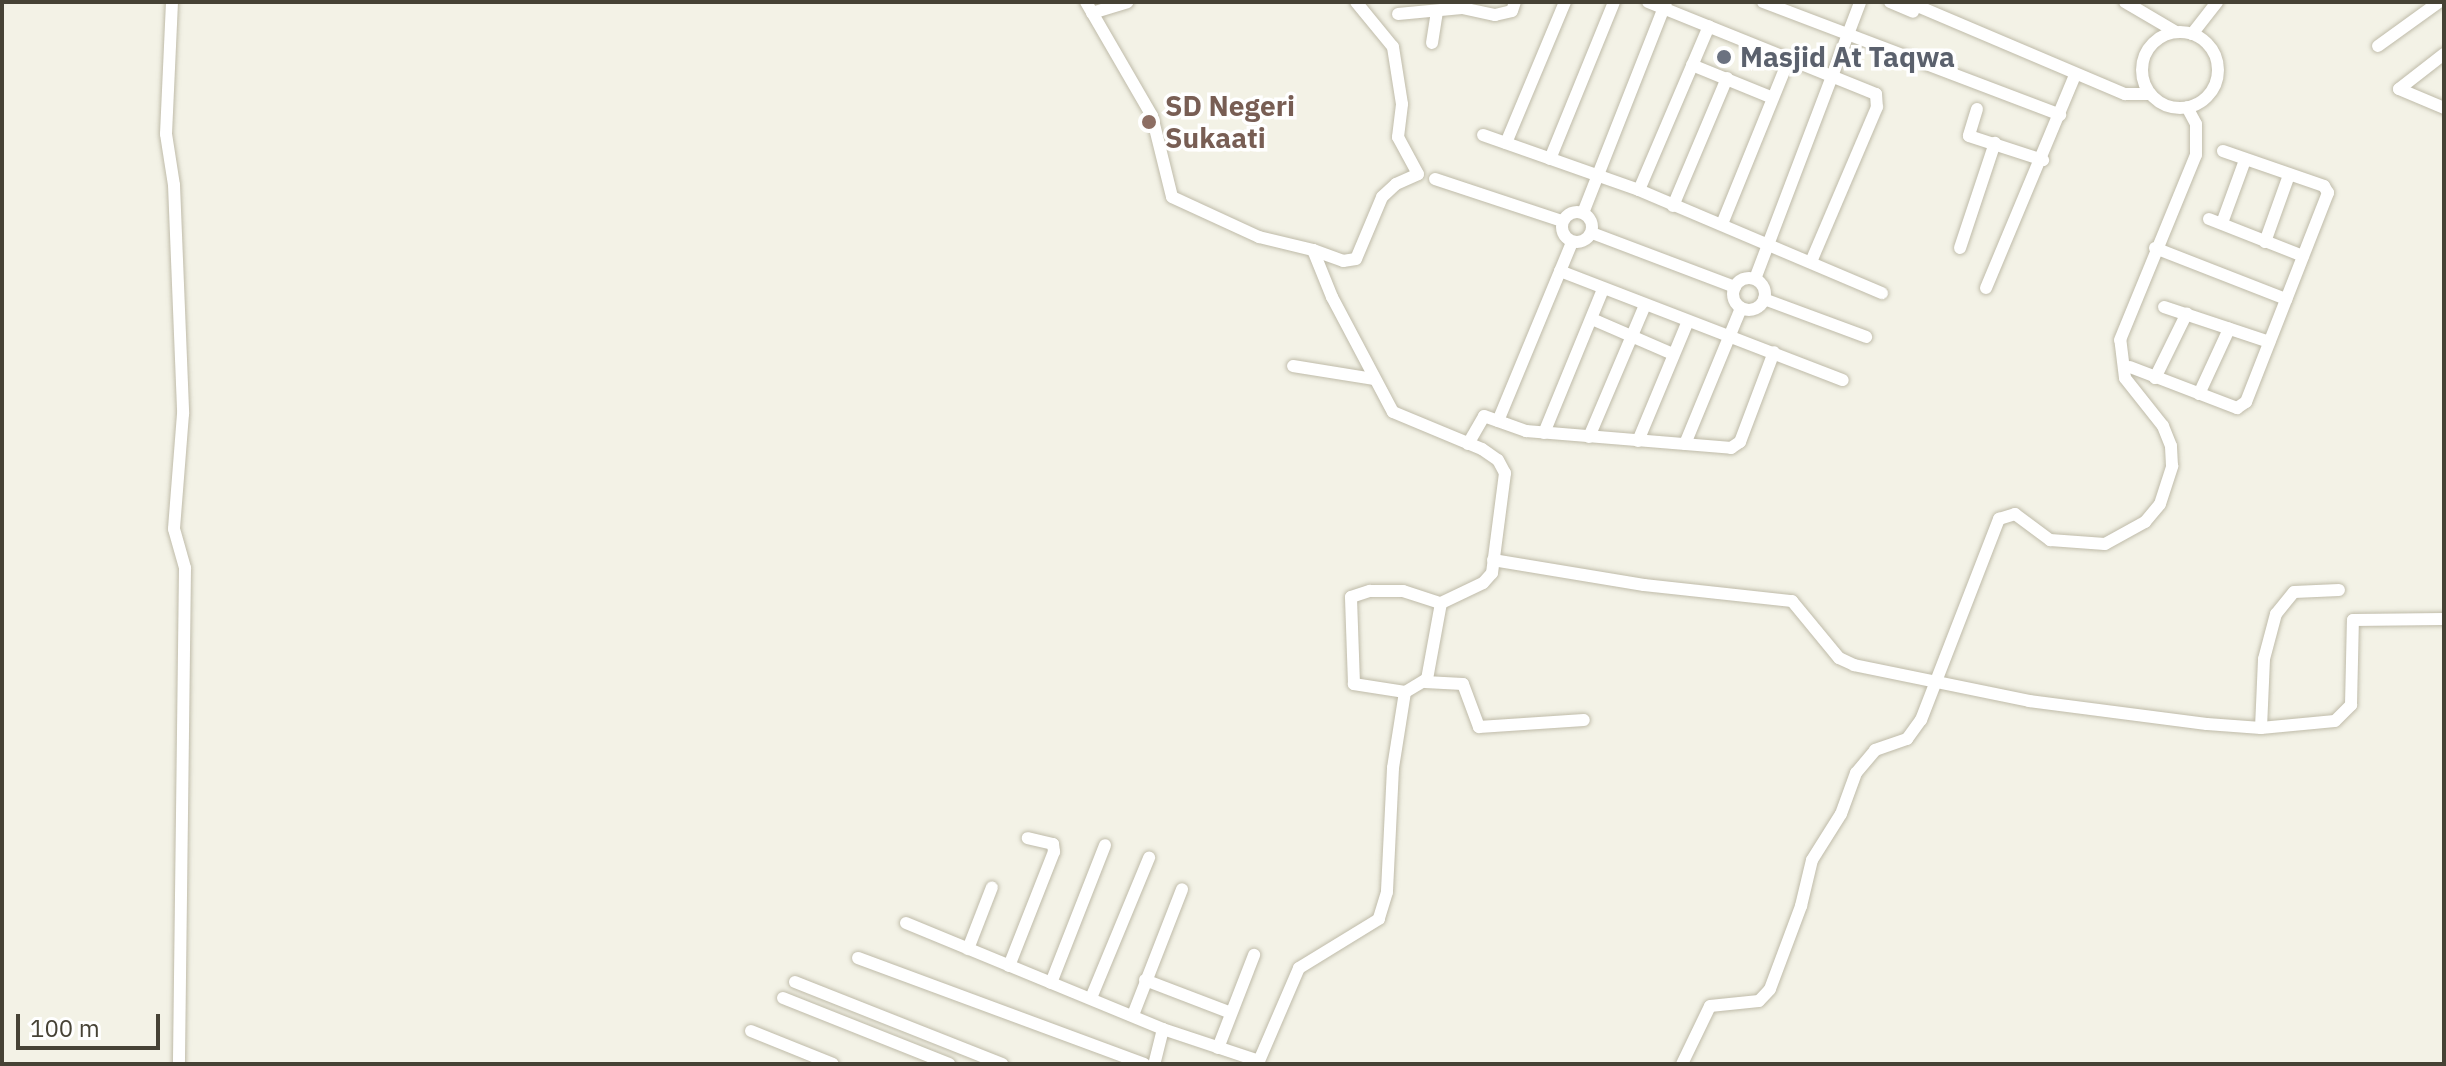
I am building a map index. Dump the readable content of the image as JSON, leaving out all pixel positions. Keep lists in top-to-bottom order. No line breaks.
{"places":["Masjid At Taqwa","SD Negeri Sukaati"],"scale_bar":"100 m"}
